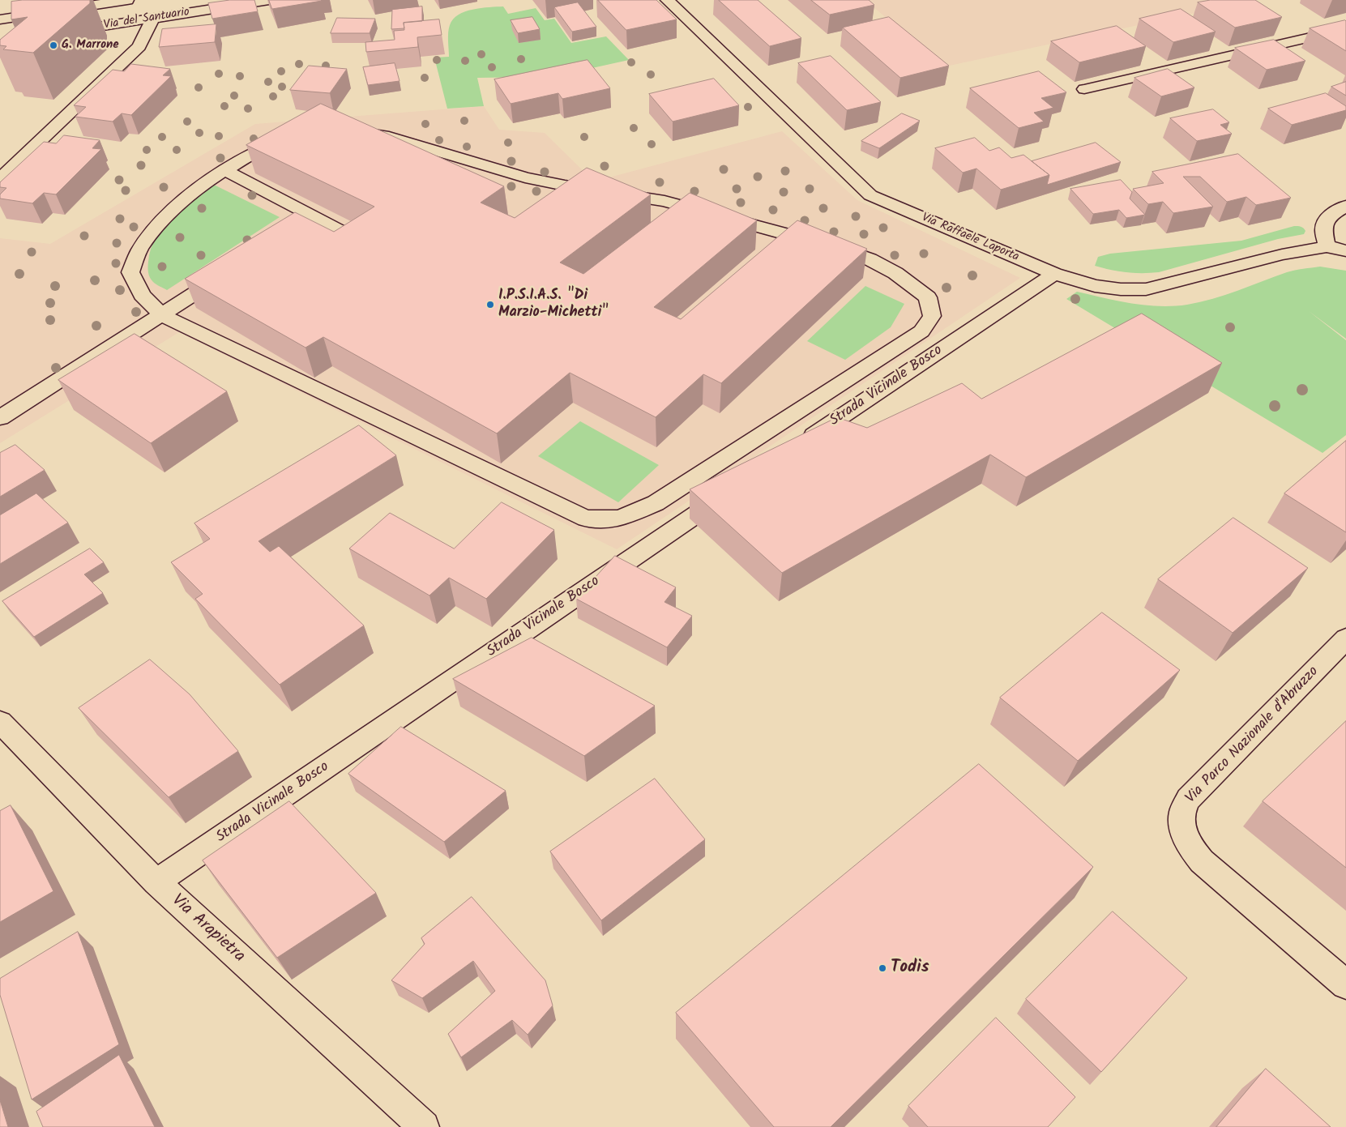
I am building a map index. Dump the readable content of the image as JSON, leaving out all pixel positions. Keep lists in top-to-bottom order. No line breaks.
{"streets":{"street":["Via del Santuario","Via Raffaele Laporta","Strada Vicinale Bosco","Via Parco Nazionale d'Abruzzo","Via Arapietra"]},"crossings":[["Via Raffaele Laporta","Strada Vicinale Bosco"],["Strada Vicinale Bosco","Via Arapietra"]],"places":["G. Marrone","I.P.S.I.A.S. \"Di Marzio-Michetti\"","Todis"]}
